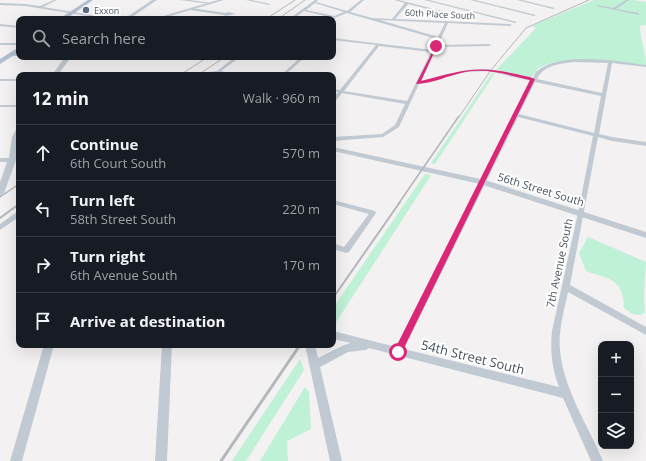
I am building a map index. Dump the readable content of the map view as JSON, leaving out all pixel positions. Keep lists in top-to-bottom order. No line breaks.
{"streets":{"street":["60th Place South","56th Street South","7th Avenue South","54th Street South"]},"crossings":[["56th Street South","7th Avenue South"],["7th Avenue South","54th Street South"]],"places":["Exxon"],"page":{"search":"Search here","heading":["12 min","Walk · 960 m"],"list":[["Continue","6th Court South","570 m"],["Turn left","58th Street South","220 m"],["Turn right","6th Avenue South","170 m"],"Arrive at destination"],"map_buttons":["+","−"]}}
